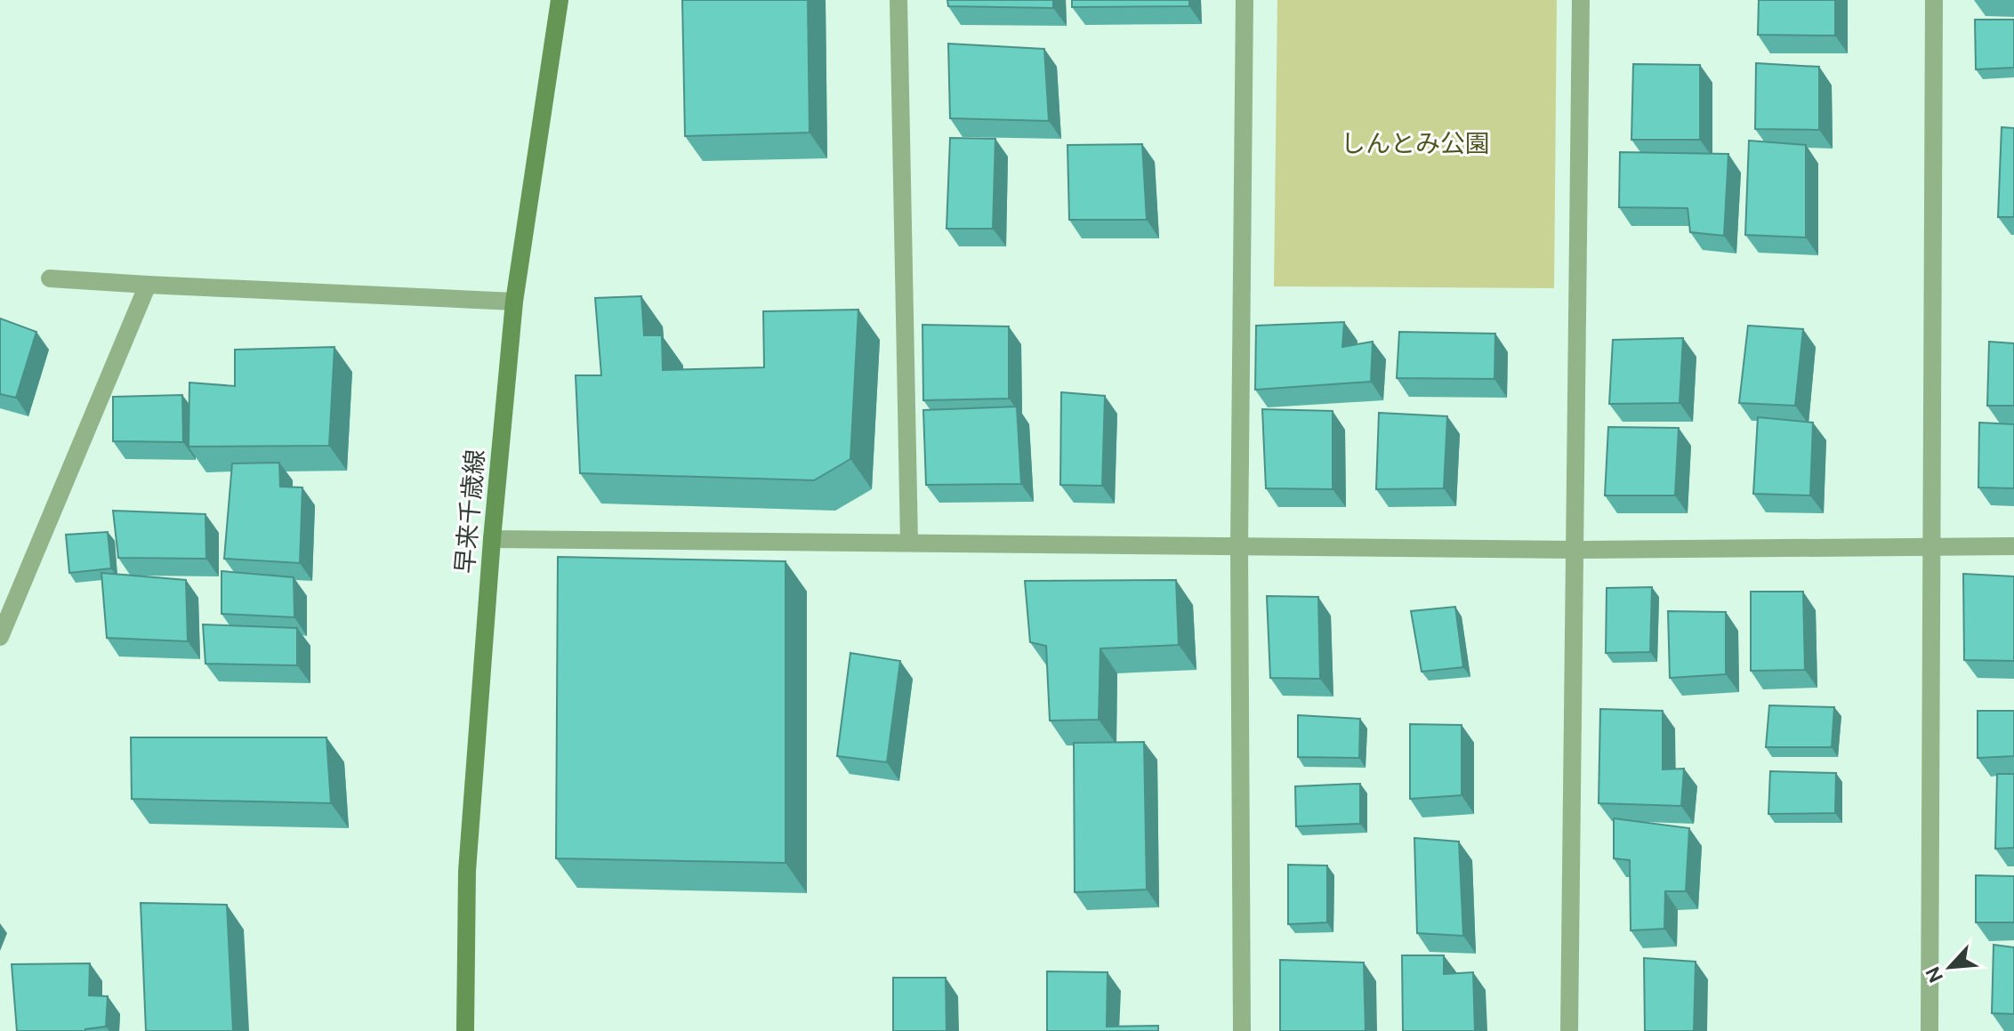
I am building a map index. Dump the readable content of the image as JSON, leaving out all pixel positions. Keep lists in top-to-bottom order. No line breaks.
{"streets":{"main road":["早来千歳線"]},"parks":["しんとみ公園"],"north":"bottom left"}
